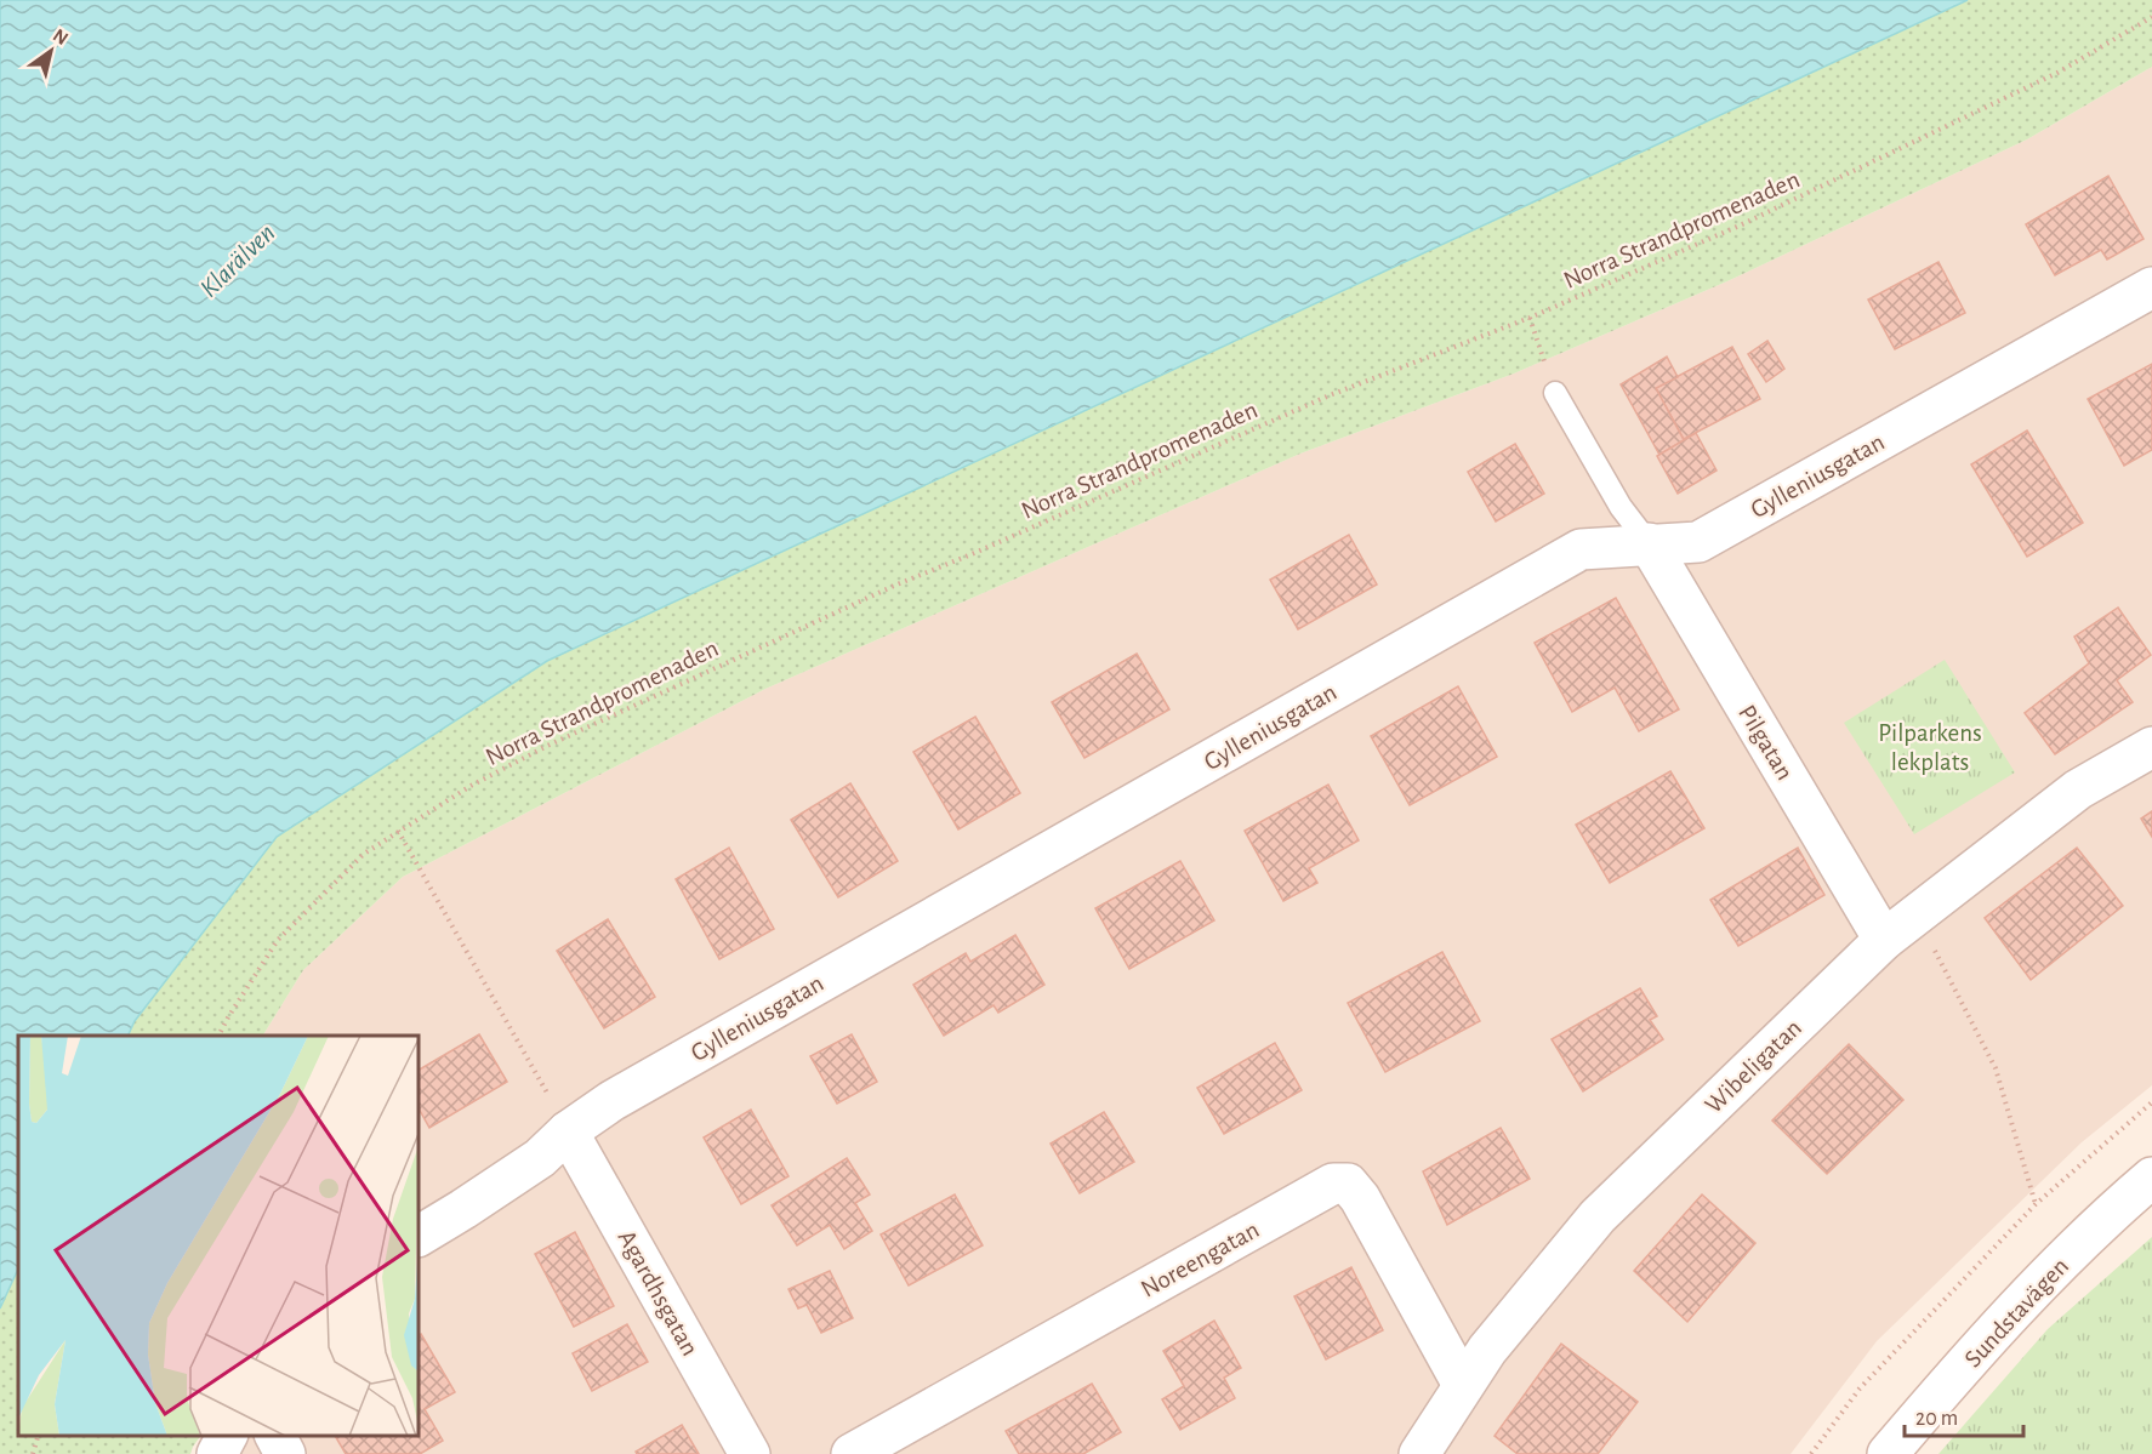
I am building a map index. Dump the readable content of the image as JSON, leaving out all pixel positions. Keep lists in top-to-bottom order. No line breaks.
{"streets":{"street":["Gylleniusgatan","Pilgatan","Wibeligatan","Noreengatan","Agardhsgatan","Sundstavägen"],"path":["Norra Strandpromenaden"]},"crossings":[["Gylleniusgatan","Pilgatan"],["Gylleniusgatan","Agardhsgatan"],["Pilgatan","Wibeligatan"],["Wibeligatan","Noreengatan"]],"water":["Klarälven"],"parks":["Pilparkens lekplats"],"scale_bar":"20 m","north":"top right"}
